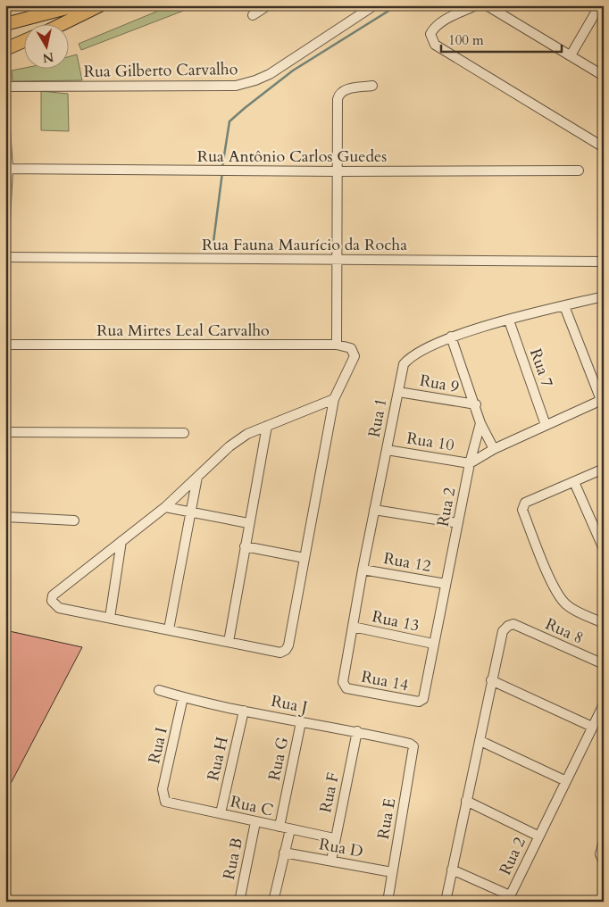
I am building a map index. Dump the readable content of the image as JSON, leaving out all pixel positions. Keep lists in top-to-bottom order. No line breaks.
{"streets":{"street":["Rua Gilberto Carvalho","Rua Antônio Carlos Guedes","Rua Fauna Maurício da Rocha","Rua Mirtes Leal Carvalho","Rua 7","Rua 9","Rua 1","Rua 10","Rua 2","Rua 12","Rua 13","Rua 8","Rua 14","Rua J","Rua I","Rua H","Rua G","Rua F","Rua C","Rua E","Rua D","Rua B"]},"crossings":[["Rua 7","Rua 1"],["Rua 9","Rua 1"],["Rua 1","Rua 10"],["Rua 1","Rua 12"],["Rua 1","Rua 13"],["Rua 1","Rua 14"],["Rua 10","Rua 2"],["Rua 2","Rua 12"],["Rua 2","Rua 13"],["Rua 2","Rua 14"],["Rua J","Rua I"],["Rua J","Rua H"],["Rua J","Rua G"],["Rua J","Rua F"],["Rua J","Rua E"],["Rua I","Rua C"],["Rua H","Rua C"],["Rua G","Rua C"],["Rua F","Rua C"],["Rua F","Rua D"],["Rua C","Rua B"],["Rua E","Rua D"]],"scale_bar":"100 m","north":"bottom"}
